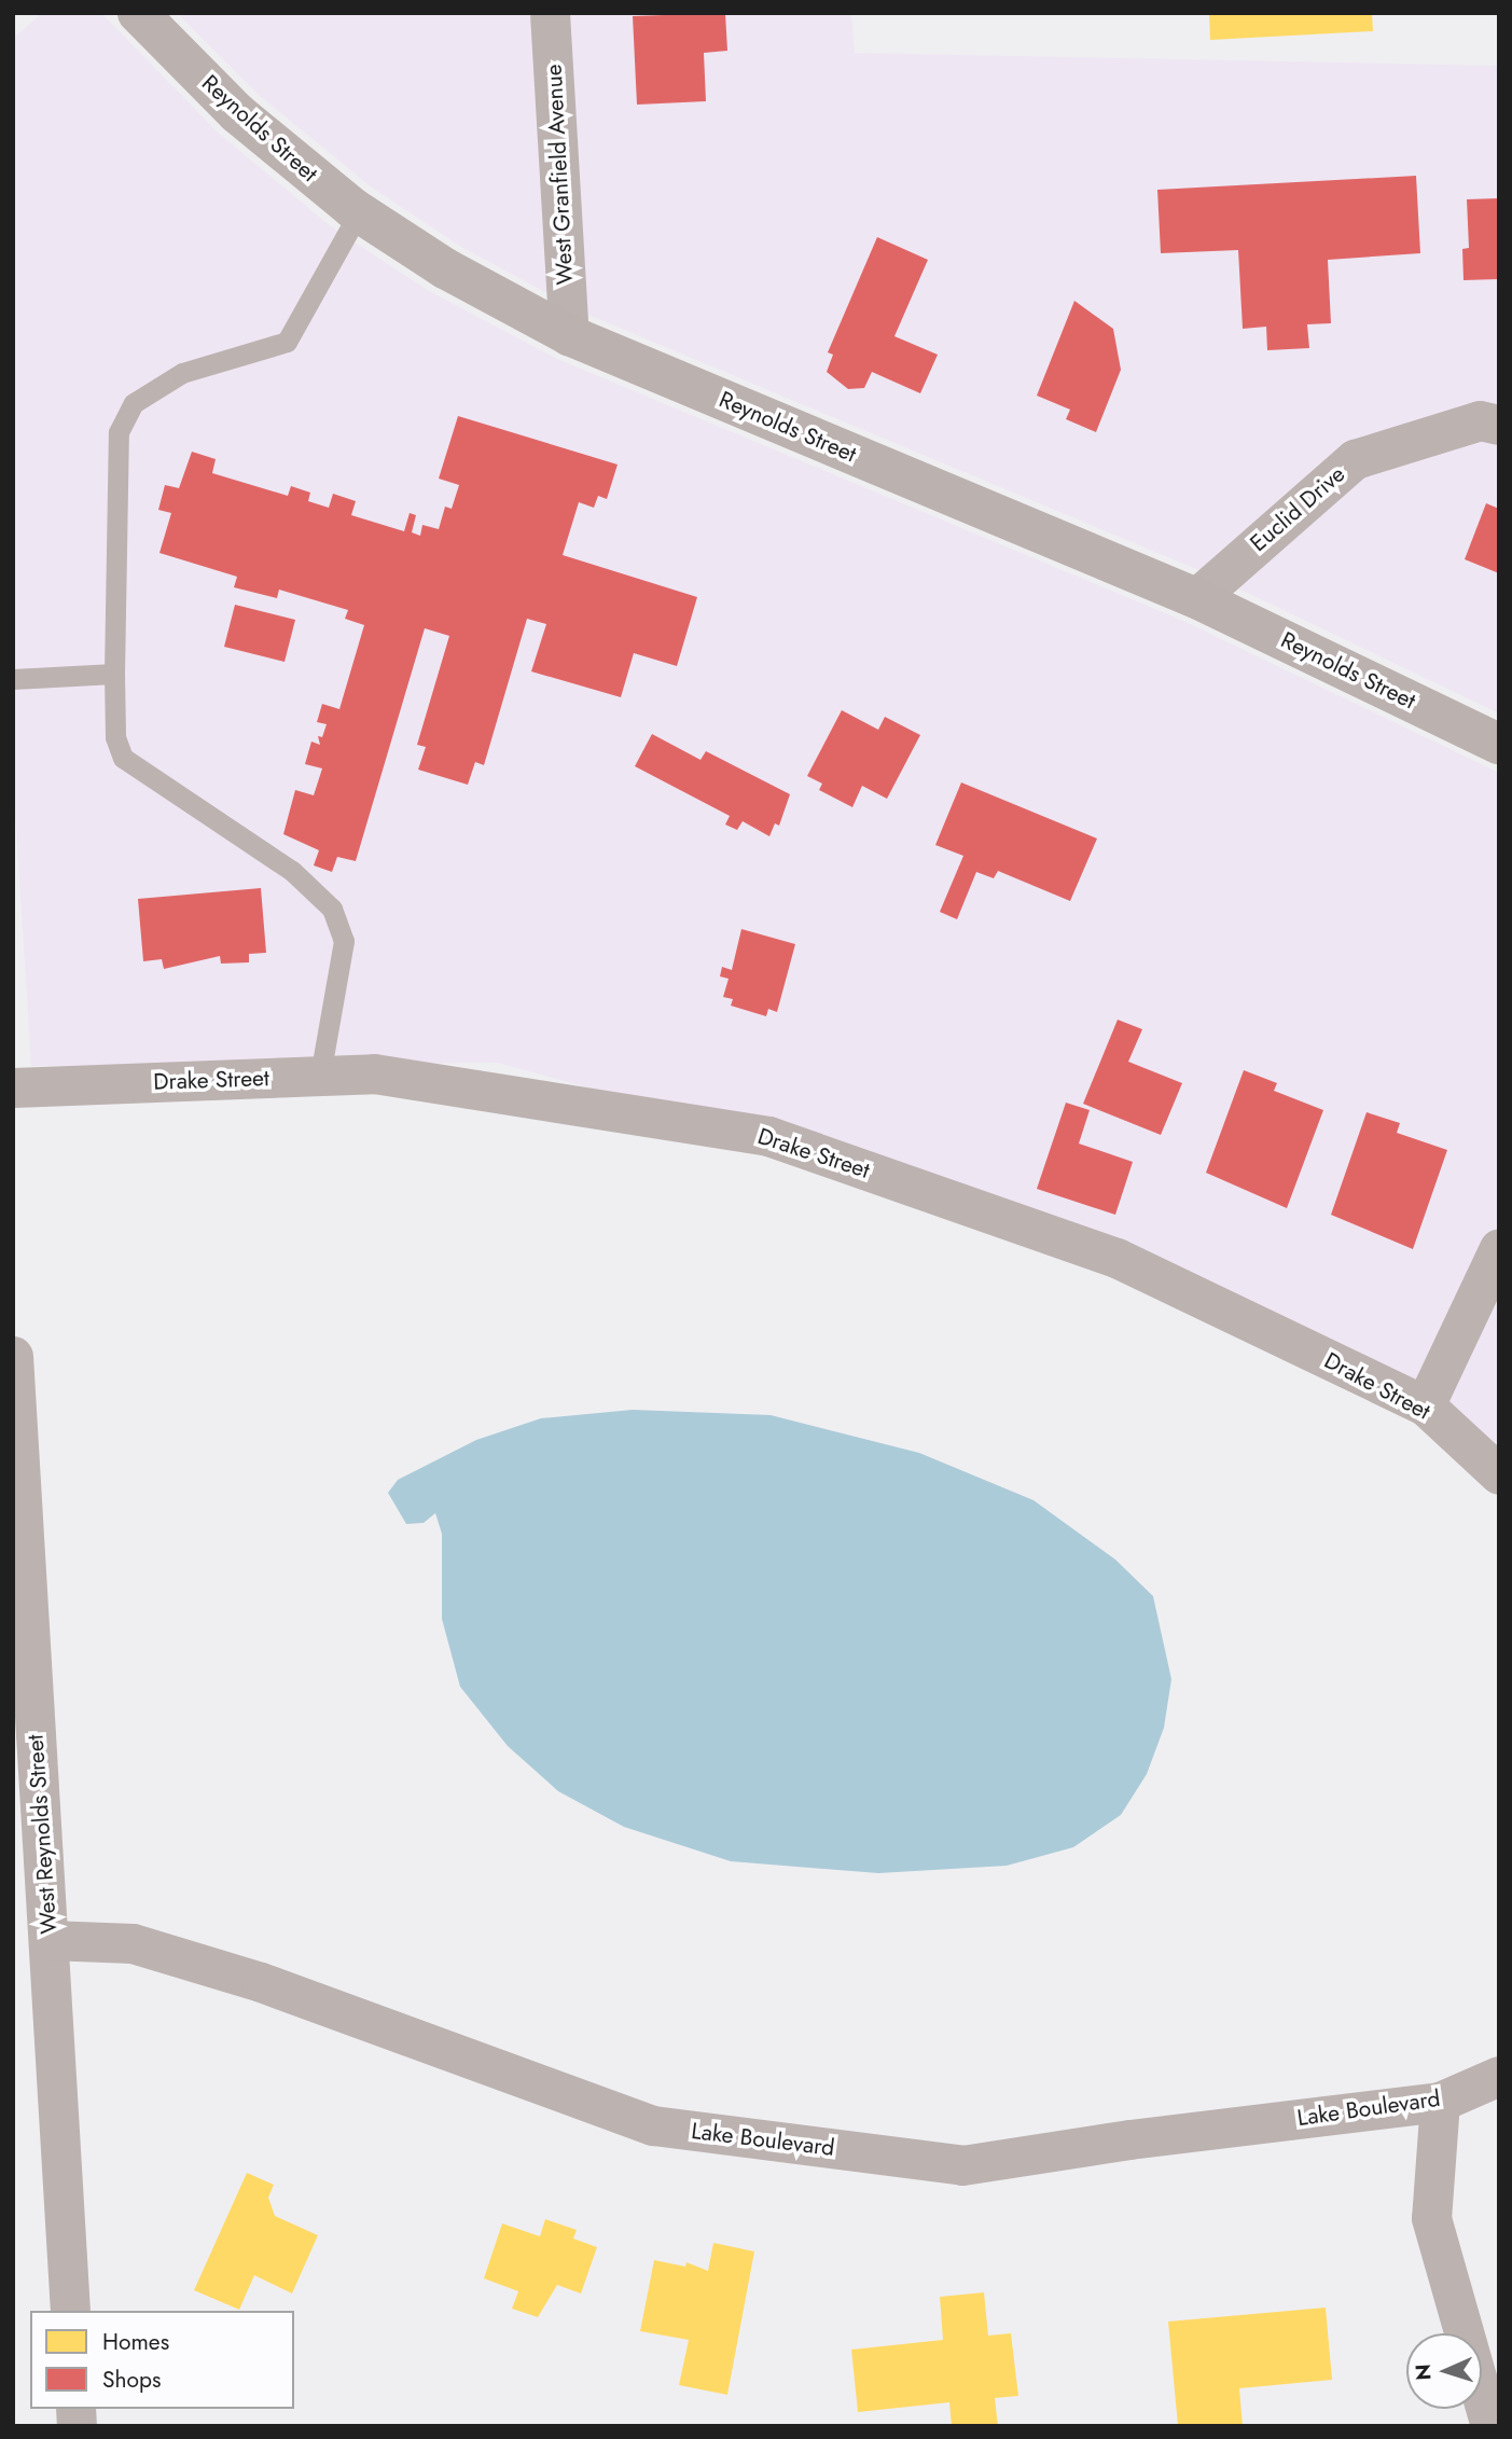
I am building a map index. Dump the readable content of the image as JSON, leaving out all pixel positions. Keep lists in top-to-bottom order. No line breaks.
{"streets":{"main road":["Reynolds Street"],"street":["West Granfield Avenue","Euclid Drive","Drake Street","West Reynolds Street","Lake Boulevard"]},"crossings":[["Reynolds Street","West Granfield Avenue"],["Reynolds Street","Euclid Drive"],["West Reynolds Street","Lake Boulevard"]],"legend":["Homes","Shops"],"north":"left"}
